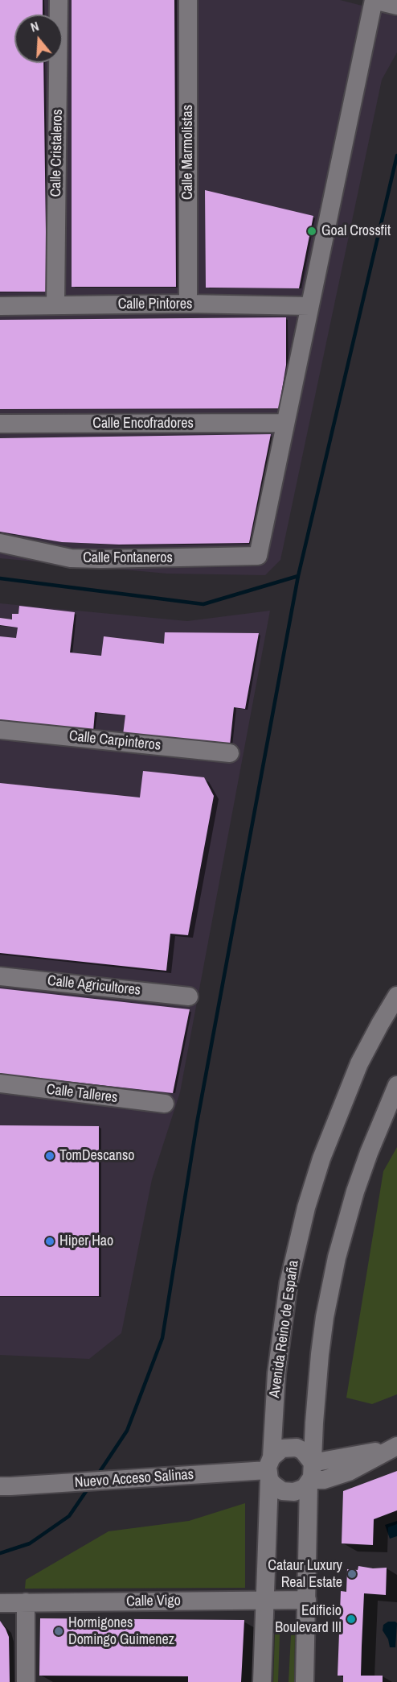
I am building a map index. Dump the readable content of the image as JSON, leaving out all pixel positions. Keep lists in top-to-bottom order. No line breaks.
{"streets":{"street":["Calle Marmolistas","Calle Cristaleros","Calle Pintores","Calle Encofradores","Calle Fontaneros","Calle Carpinteros","Calle Agricultores","Calle Talleres","Avenida Reino de España","Nuevo Acceso Salinas","Calle Vigo"]},"crossings":[["Calle Marmolistas","Calle Pintores"],["Calle Cristaleros","Calle Pintores"],["Calle Encofradores","Calle Fontaneros"],["Avenida Reino de España","Nuevo Acceso Salinas"],["Avenida Reino de España","Calle Vigo"]],"places":["Goal Crossfit","TomDescanso","Hiper Hao","Cataur Luxury Real Estate","Edificio Boulevard III","Hormigones Domingo Guimenez"],"north":"top"}
